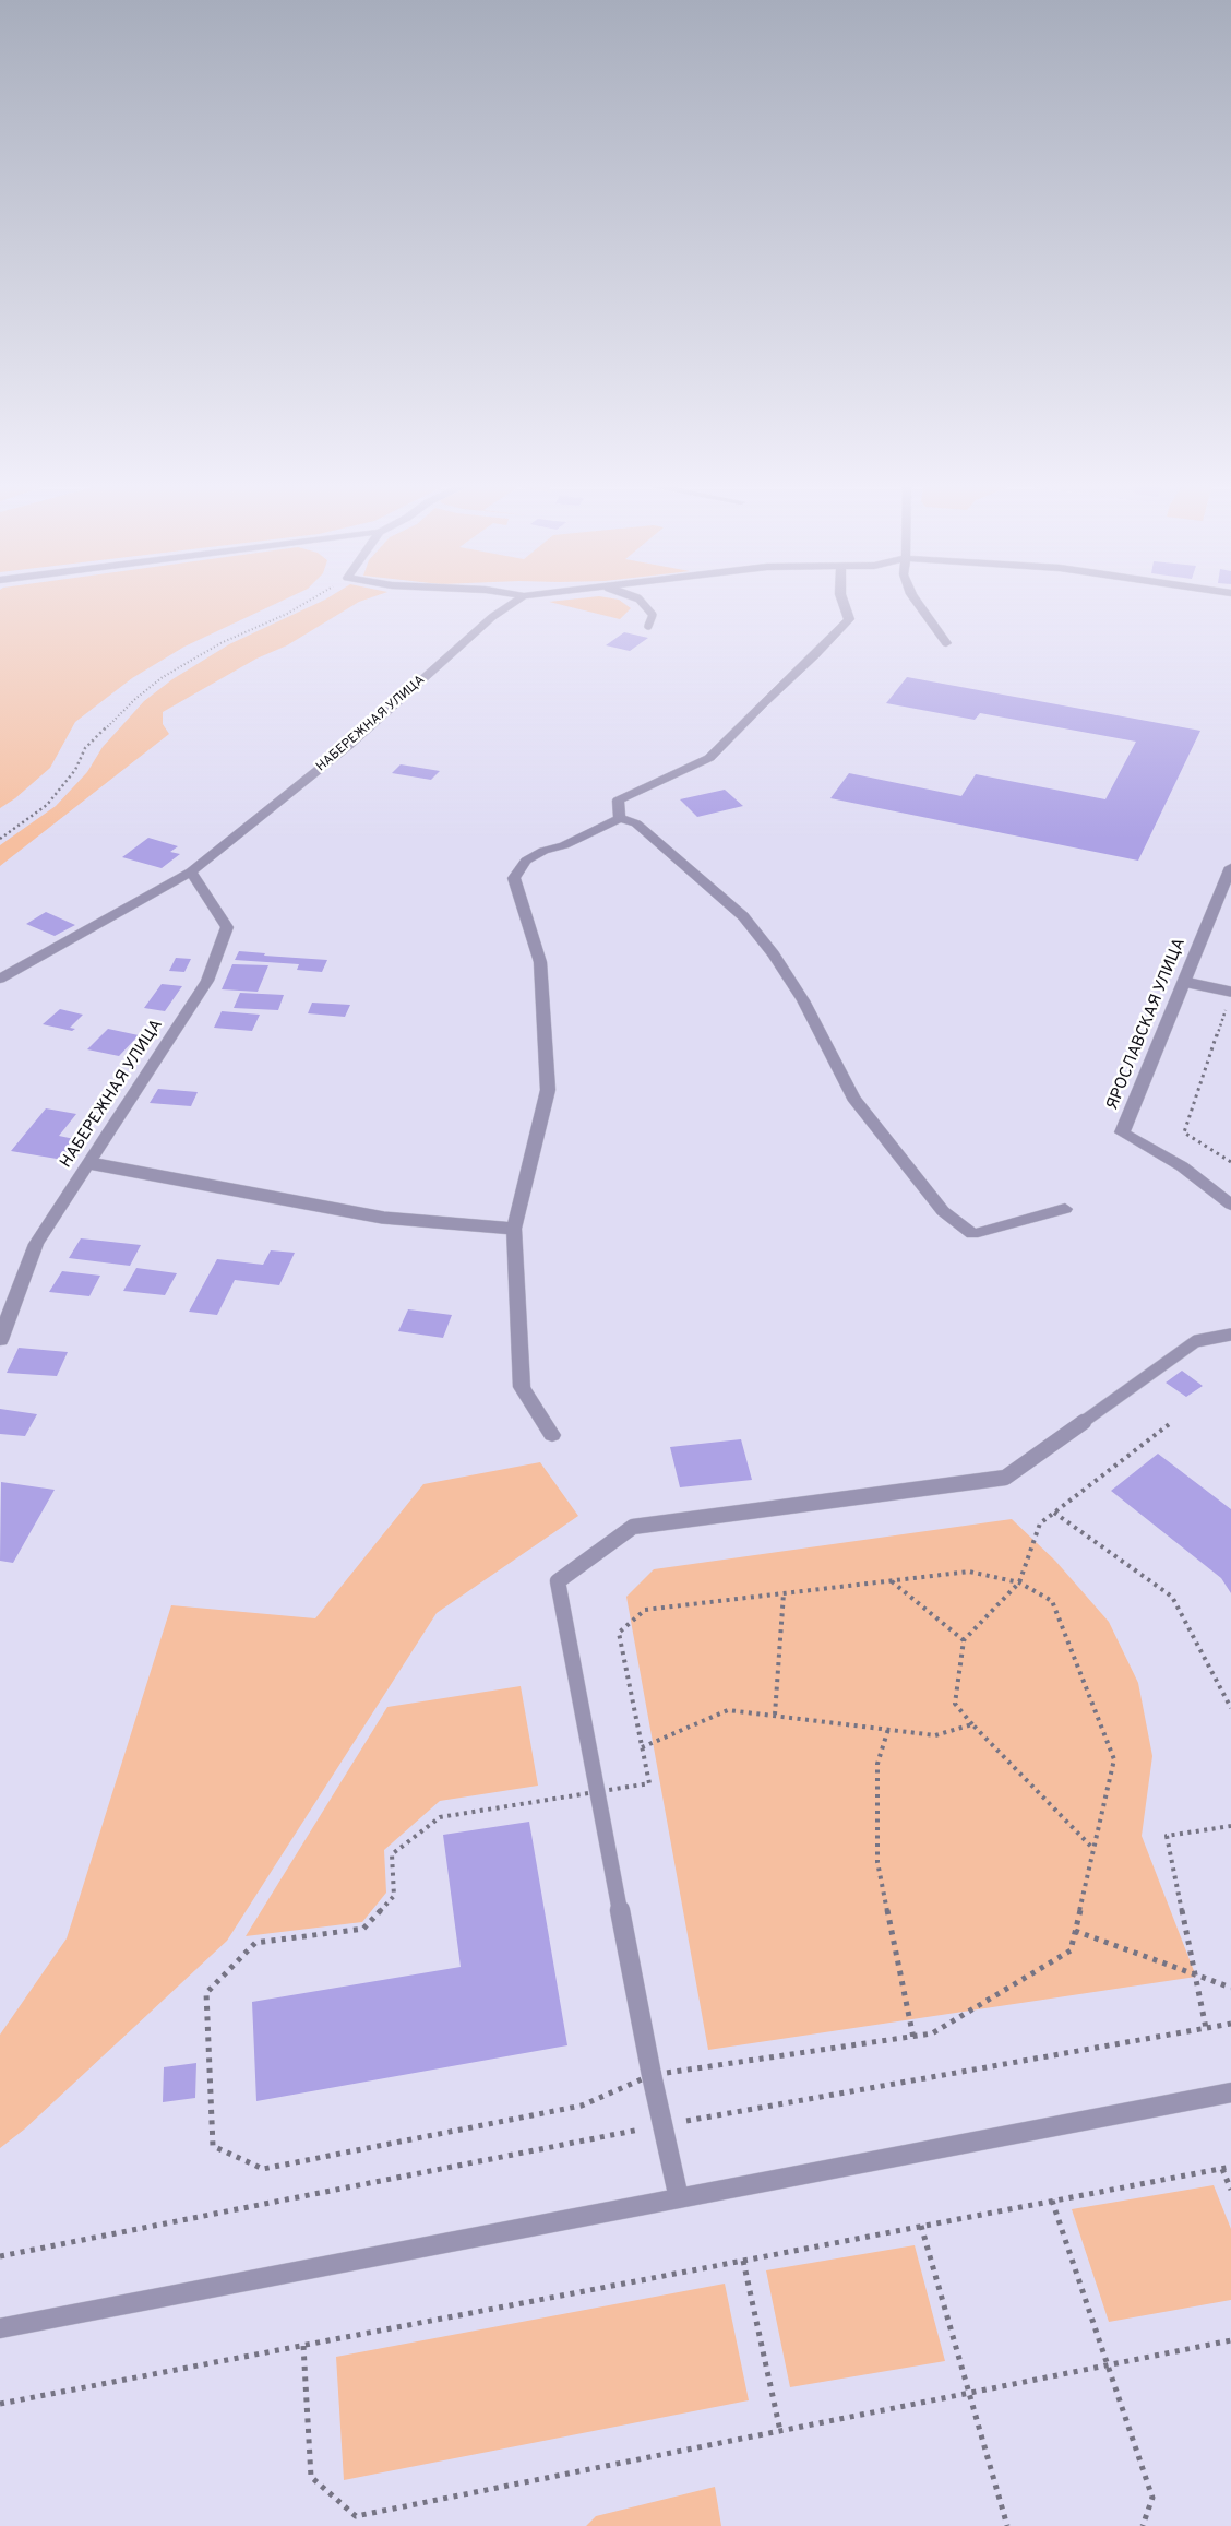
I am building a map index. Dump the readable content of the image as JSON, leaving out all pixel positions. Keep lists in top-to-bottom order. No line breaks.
{"streets":{"street":["НАБЕРЕЖНАЯ УЛИЦА","ЯРОСЛАВСКАЯ УЛИЦА"]}}
